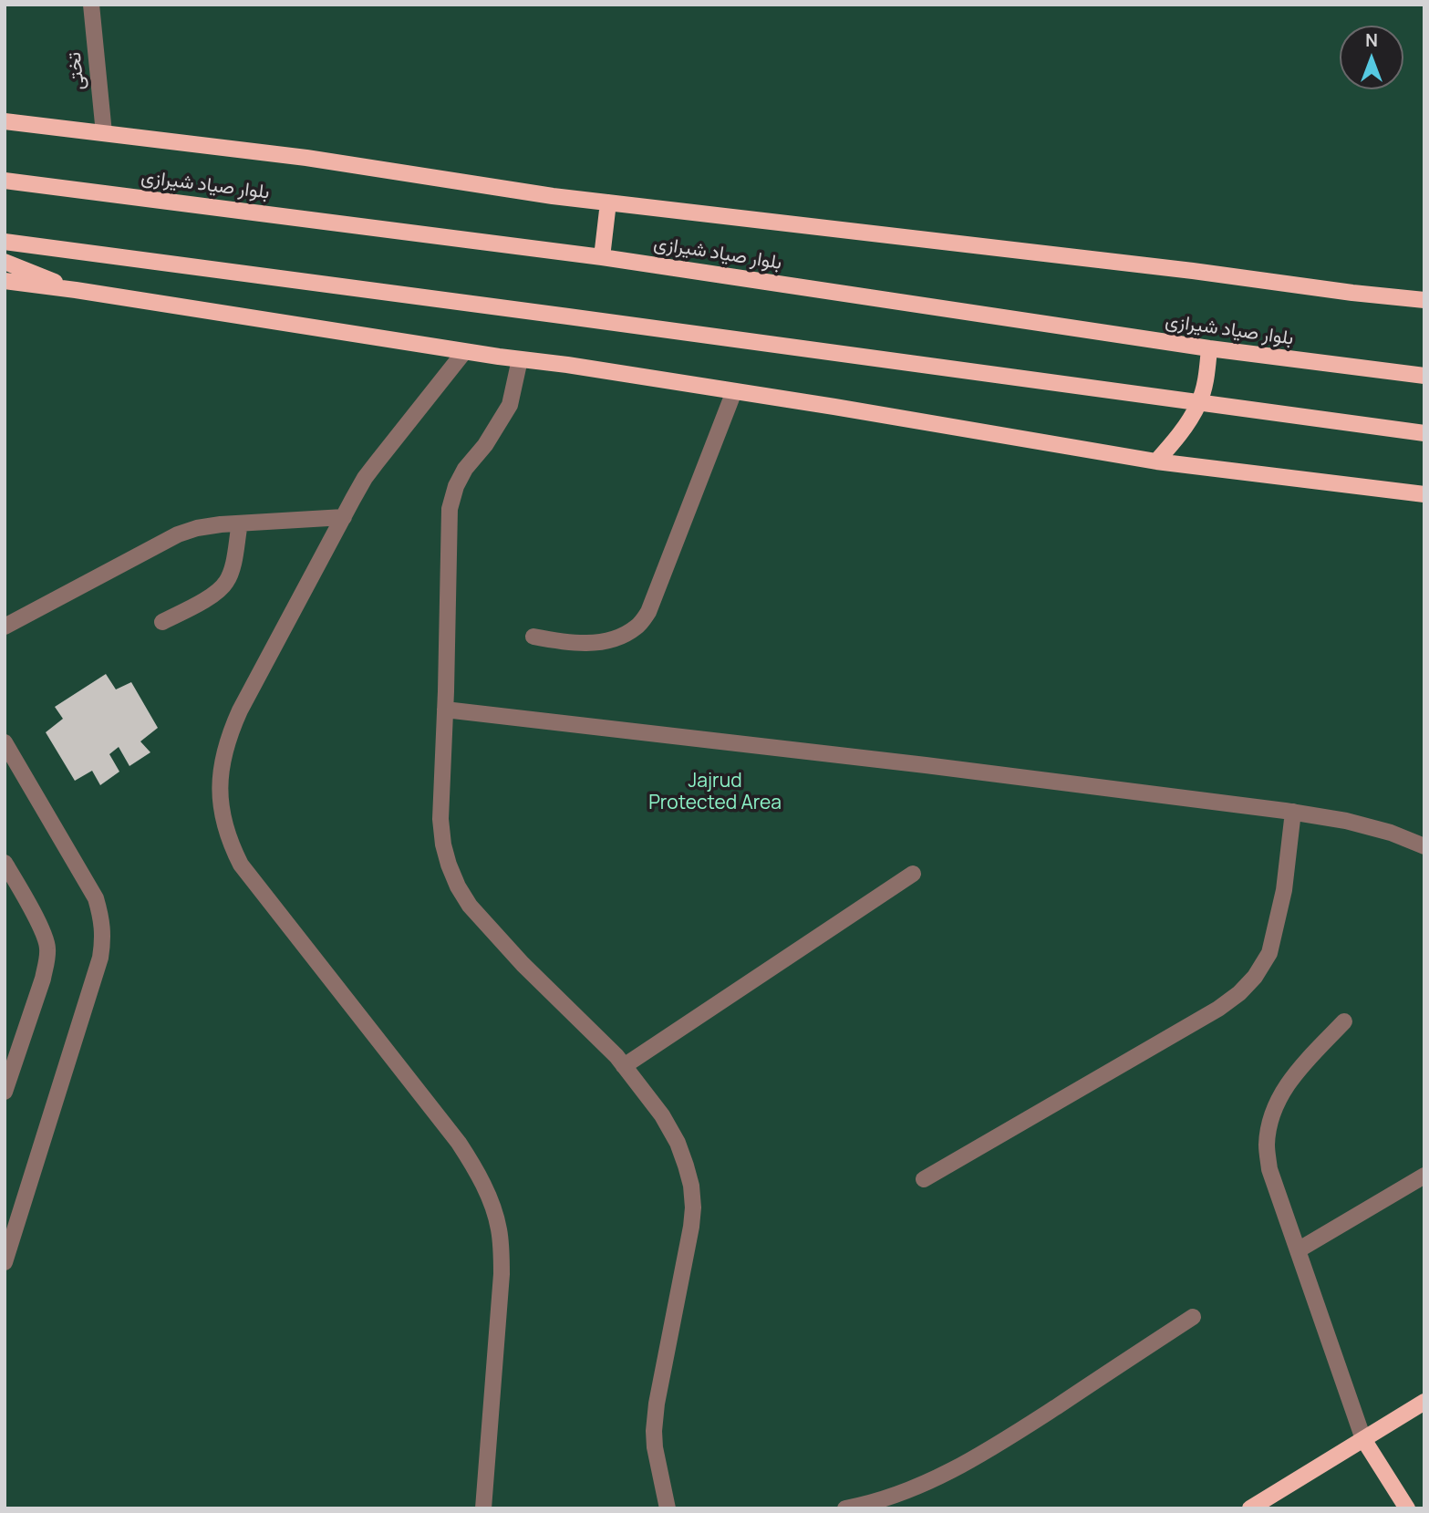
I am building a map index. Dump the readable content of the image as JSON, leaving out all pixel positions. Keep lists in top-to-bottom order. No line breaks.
{"streets":{"main road":["بلوار صیاد شیرازی"],"street":["تختی"]},"parks":["Jajrud Protected Area"],"north":"top"}
